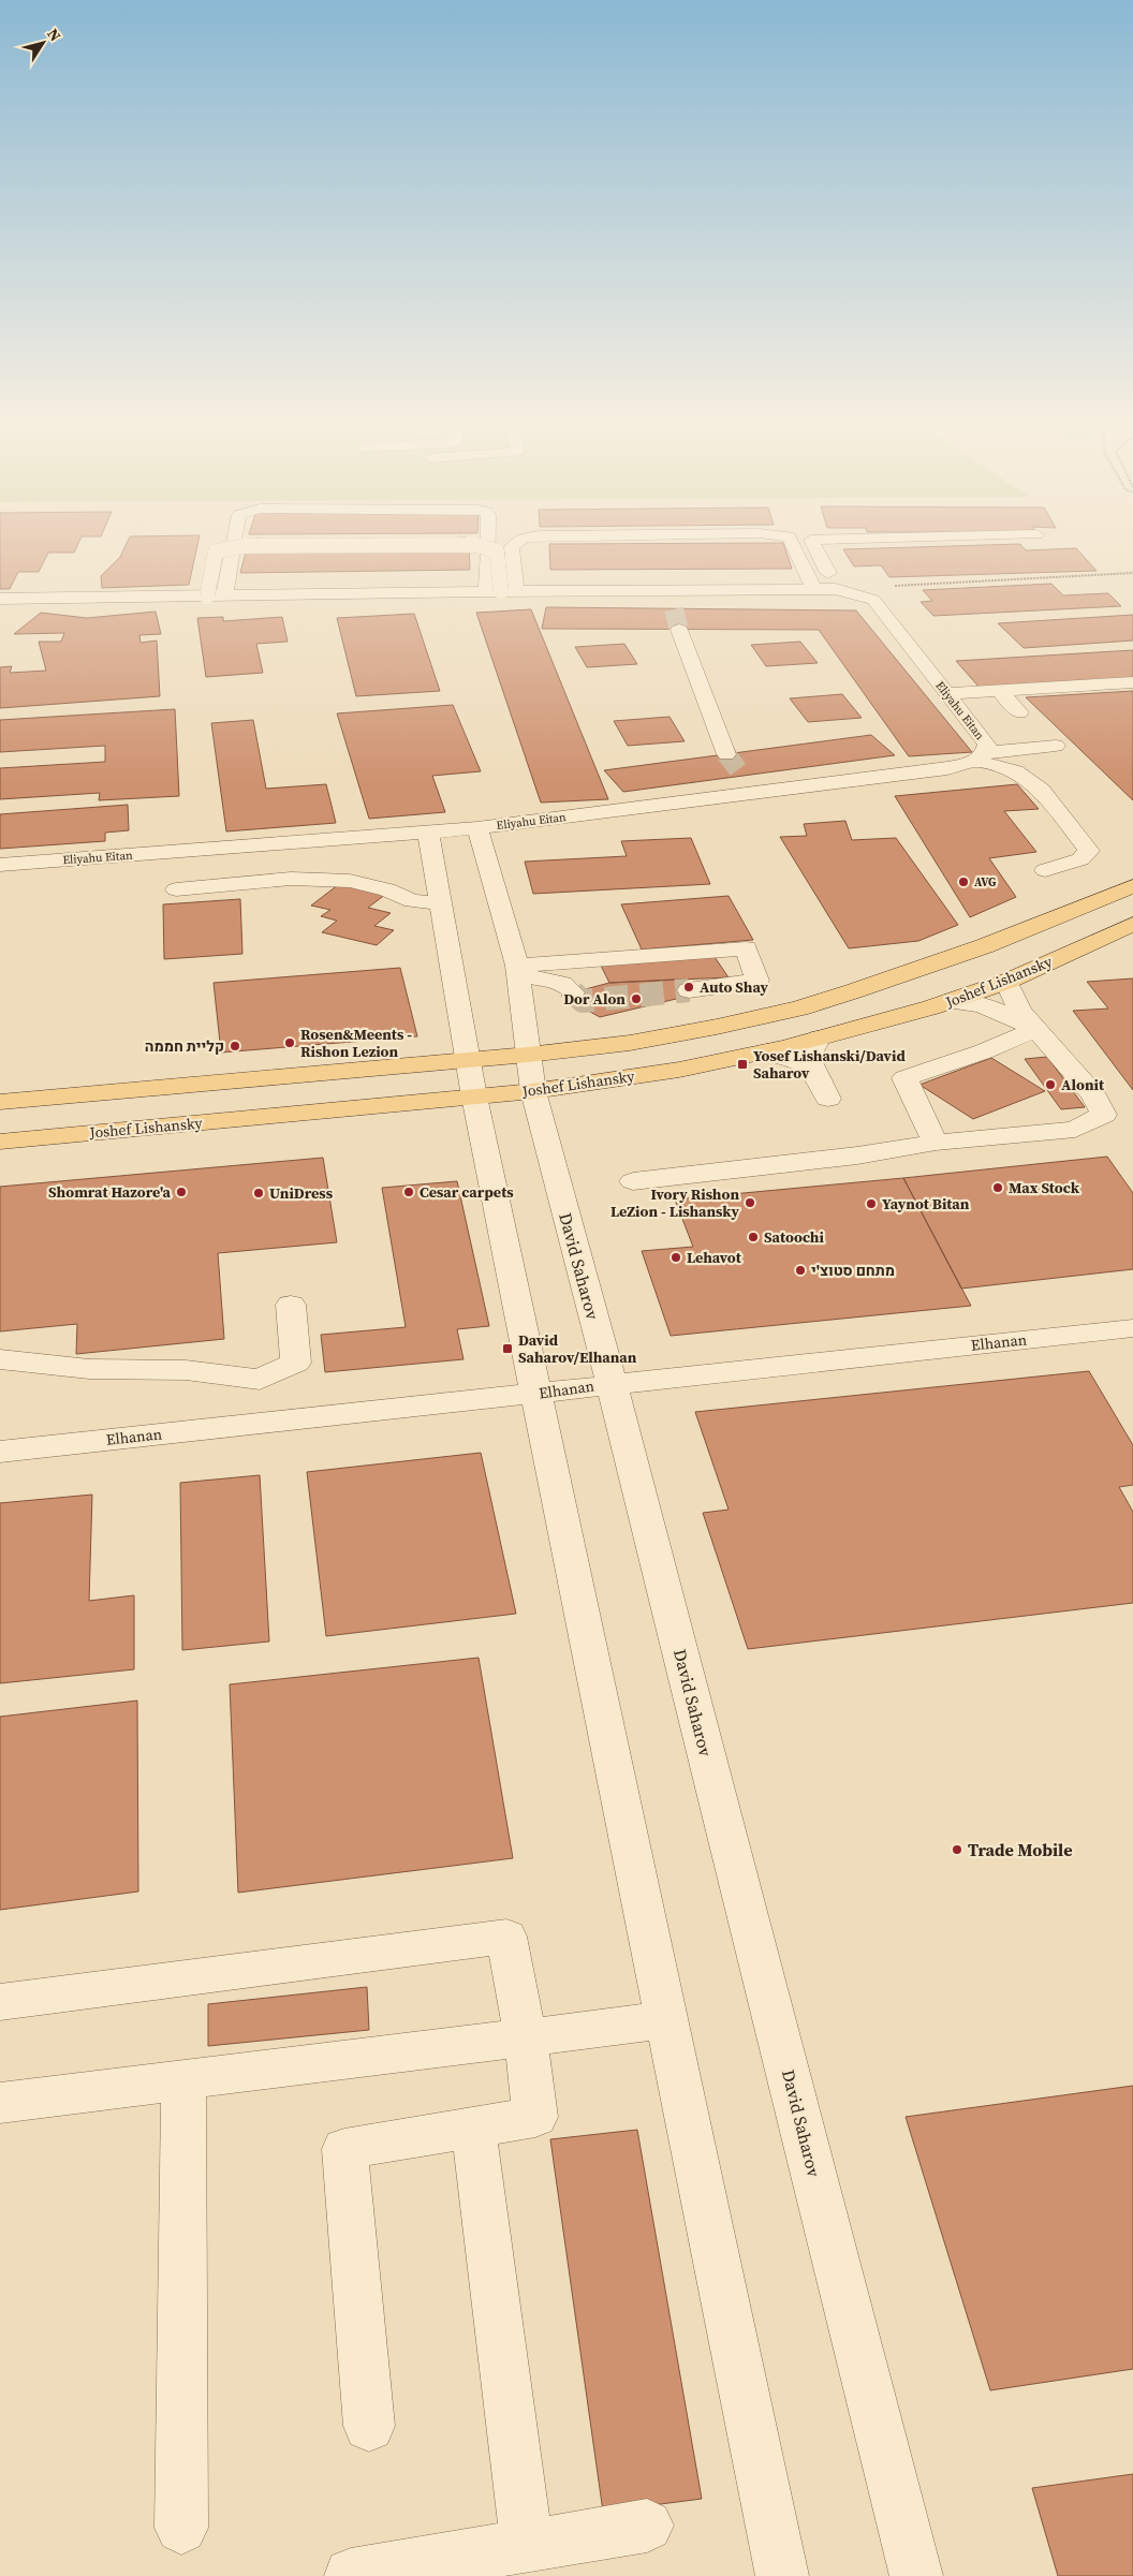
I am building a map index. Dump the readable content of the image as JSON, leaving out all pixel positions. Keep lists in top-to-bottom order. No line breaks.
{"streets":{"main road":["Joshef Lishansky"],"street":["Eliyahu Eitan","David Saharov","Elhanan"]},"crossings":[["Eliyahu Eitan","David Saharov"],["Joshef Lishansky","David Saharov"],["David Saharov","Elhanan"]],"places":{"other":["AVG","Auto Shay","Dor Alon","Rosen&Meents - Rishon Lezion","קליית חממה","Alonit","Max Stock","Shomrat Hazore'a","Cesar carpets","UniDress","Ivory Rishon LeZion - Lishansky","Yaynot Bitan","Satoochi","Lehavot","מתחם סטוצ'י","Trade Mobile"],"transit":["Yosef Lishanski/David Saharov","David Saharov/Elhanan"]},"north":"top right"}
